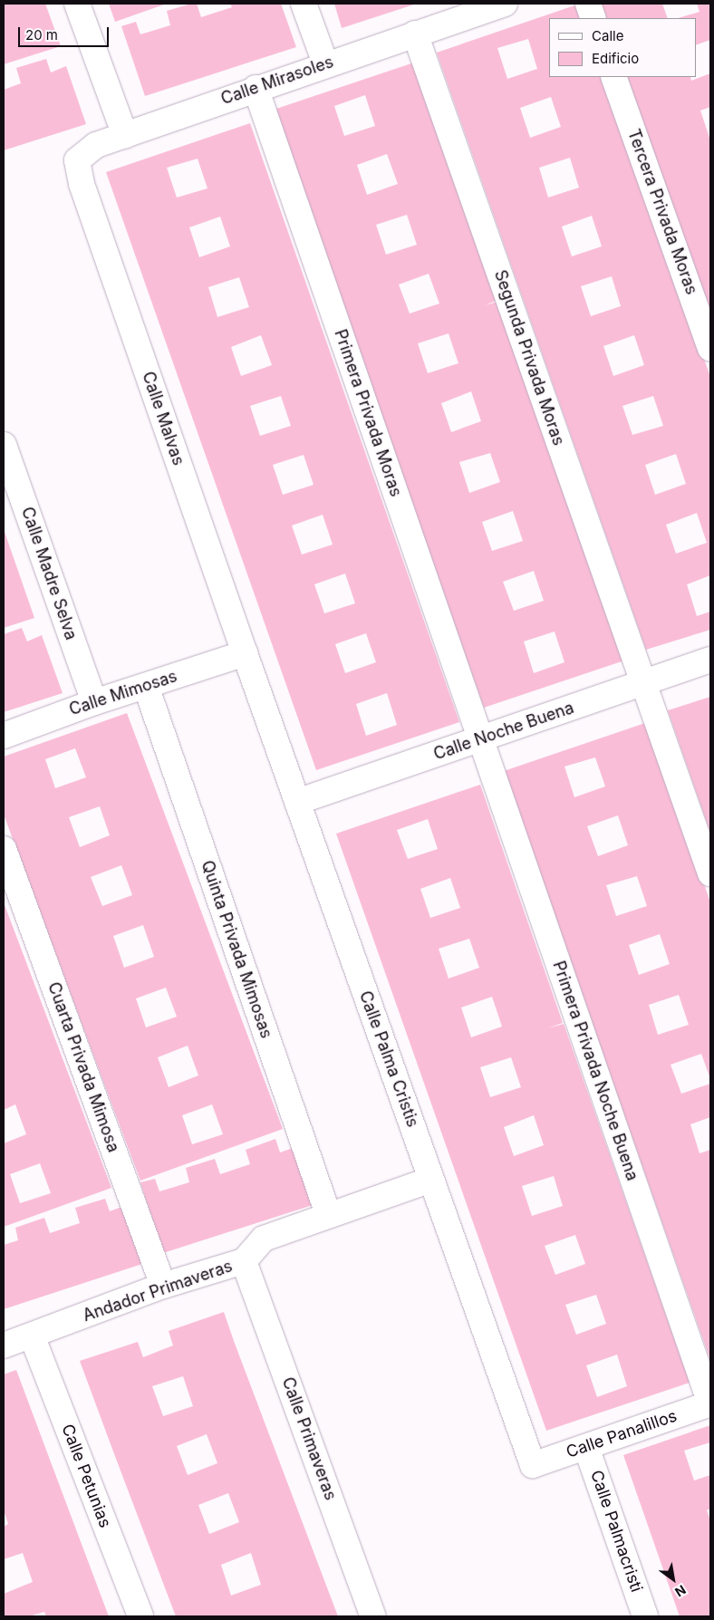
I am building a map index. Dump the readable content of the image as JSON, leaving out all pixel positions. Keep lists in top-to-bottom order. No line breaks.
{"streets":{"street":["Calle Mirasoles","Tercera Privada Moras","Segunda Privada Moras","Primera Privada Moras","Calle Malvas","Calle Madre Selva","Calle Mimosas","Calle Noche Buena","Quinta Privada Mimosas","Calle Palma Cristis","Cuarta Privada Mimosa","Primera Privada Noche Buena","Andador Primaveras","Calle Panalillos","Calle Primaveras","Calle Petunias","Calle Palmacristi"]},"crossings":[["Calle Mirasoles","Segunda Privada Moras"],["Calle Mirasoles","Primera Privada Moras"],["Calle Mirasoles","Calle Malvas"],["Segunda Privada Moras","Calle Noche Buena"],["Primera Privada Moras","Calle Noche Buena"],["Primera Privada Moras","Primera Privada Noche Buena"],["Calle Malvas","Calle Mimosas"],["Calle Malvas","Calle Palma Cristis"],["Calle Madre Selva","Calle Mimosas"],["Calle Mimosas","Quinta Privada Mimosas"],["Calle Mimosas","Calle Palma Cristis"],["Calle Noche Buena","Calle Palma Cristis"],["Calle Noche Buena","Primera Privada Noche Buena"],["Quinta Privada Mimosas","Andador Primaveras"],["Calle Palma Cristis","Andador Primaveras"],["Calle Palma Cristis","Calle Panalillos"],["Cuarta Privada Mimosa","Andador Primaveras"],["Primera Privada Noche Buena","Calle Panalillos"],["Andador Primaveras","Calle Primaveras"],["Andador Primaveras","Calle Petunias"],["Calle Panalillos","Calle Palmacristi"]],"legend":["Calle","Edificio"],"scale_bar":"20 m","north":"bottom right"}
